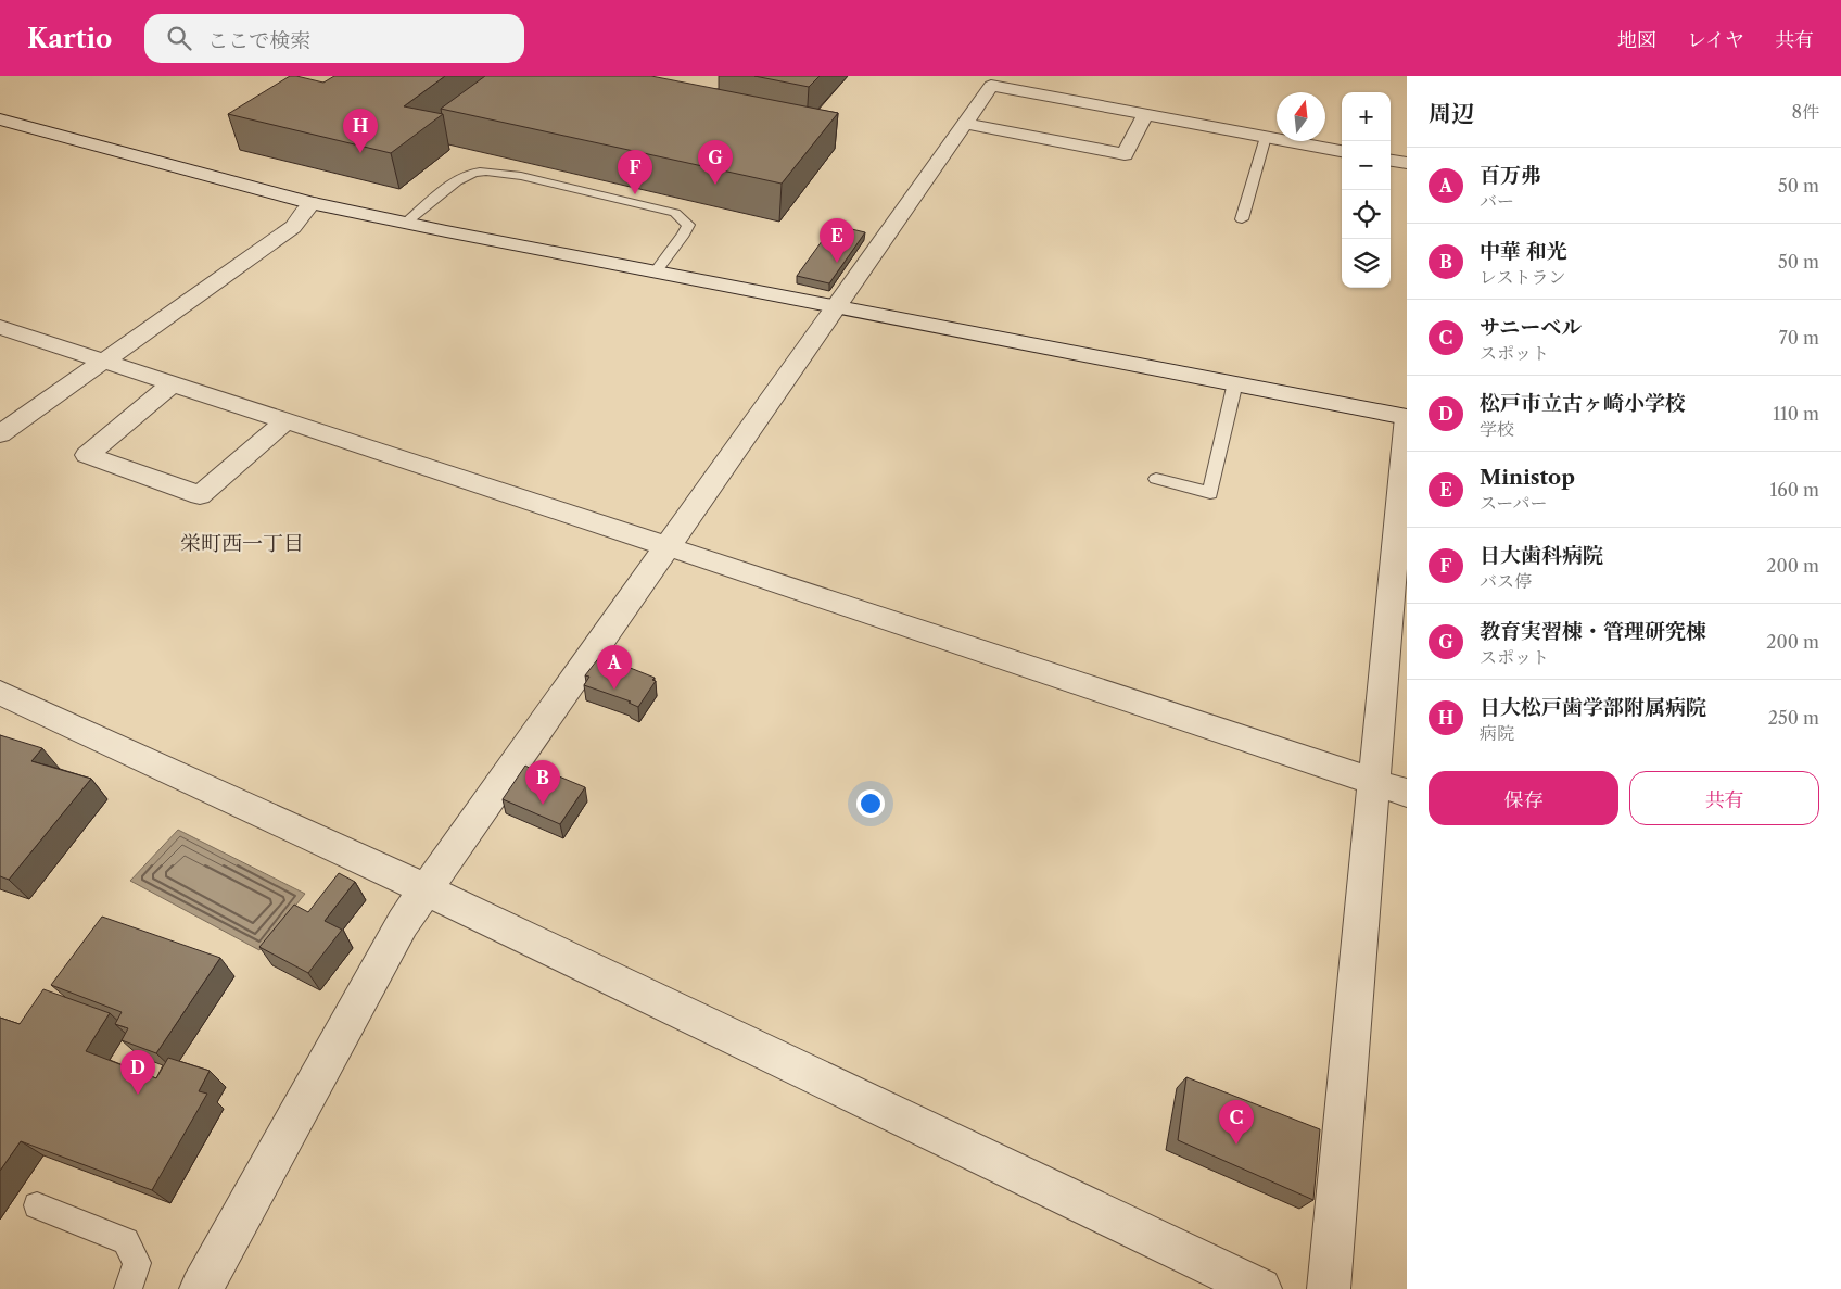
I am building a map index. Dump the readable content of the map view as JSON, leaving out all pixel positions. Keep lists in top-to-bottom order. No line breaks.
{"districts":["栄町西一丁目"],"north":"top","page":{"header":"Kartio","search":"ここで検索","nav":["地図","レイヤ","共有"],"heading":["周辺","8件"],"map_buttons":["+","−"],"pins":["H","G","F","E","A","B","D","C"],"list":[{"mark":"A","name":"百万弗","note":"バー","value":"50 m"},{"mark":"B","name":"中華 和光","note":"レストラン","value":"50 m"},{"mark":"C","name":"サニーベル","note":"スポット","value":"70 m"},{"mark":"D","name":"松戸市立古ヶ崎小学校","note":"学校","value":"110 m"},{"mark":"E","name":"Ministop","note":"スーパー","value":"160 m"},{"mark":"F","name":"日大歯科病院","note":"バス停","value":"200 m"},{"mark":"G","name":"教育実習棟・管理研究棟","note":"スポット","value":"200 m"},{"mark":"H","name":"日大松戸歯学部附属病院","note":"病院","value":"250 m"}],"buttons":["保存","共有"]}}
